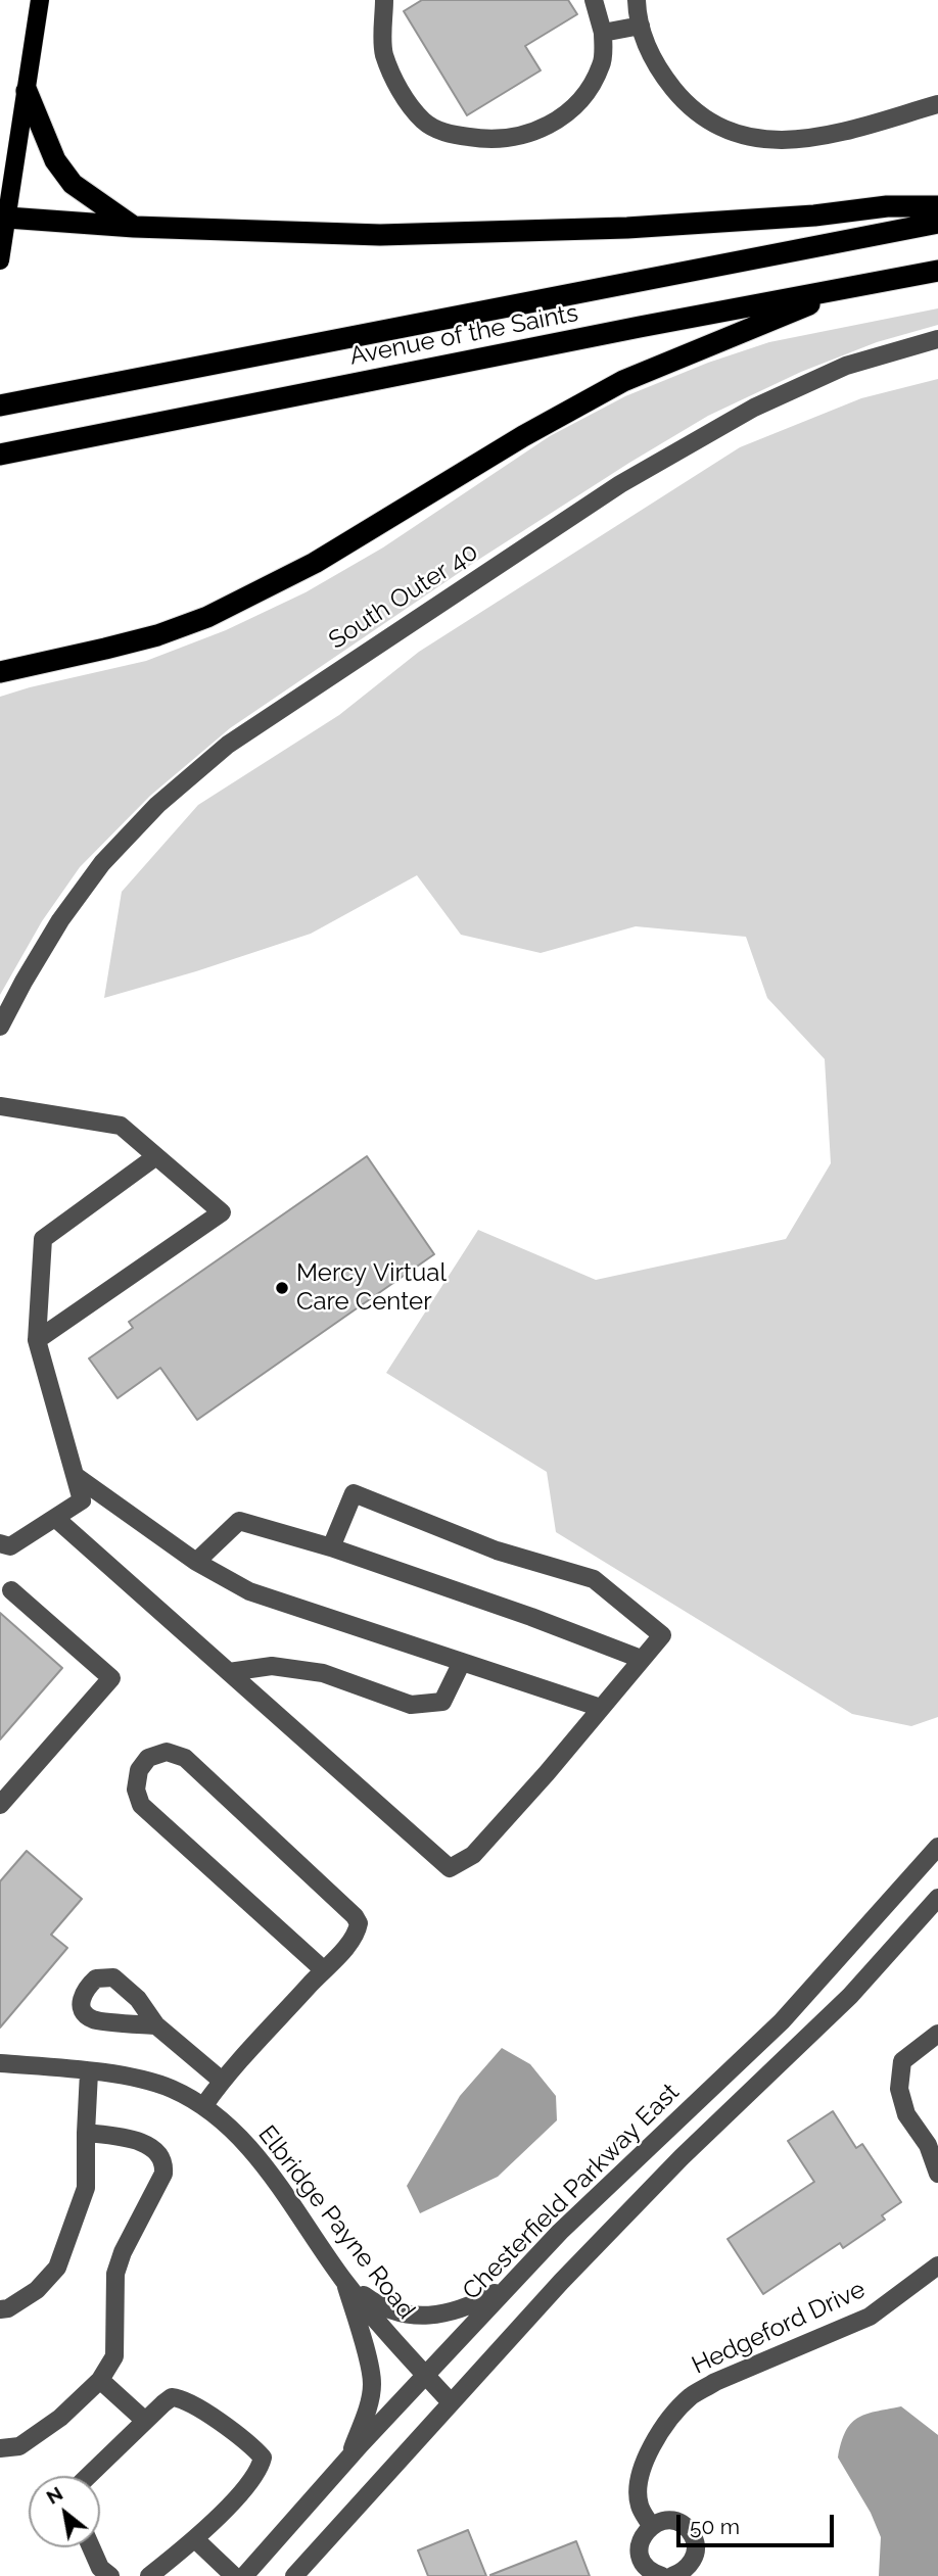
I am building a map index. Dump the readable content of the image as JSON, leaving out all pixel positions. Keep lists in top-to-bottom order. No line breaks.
{"streets":{"highway":["Avenue of the Saints"],"street":["South Outer 40","Chesterfield Parkway East","Elbridge Payne Road","Hedgeford Drive"]},"crossings":[["Chesterfield Parkway East","Elbridge Payne Road"]],"places":["Mercy Virtual Care Center"],"scale_bar":"50 m","north":"top left"}
